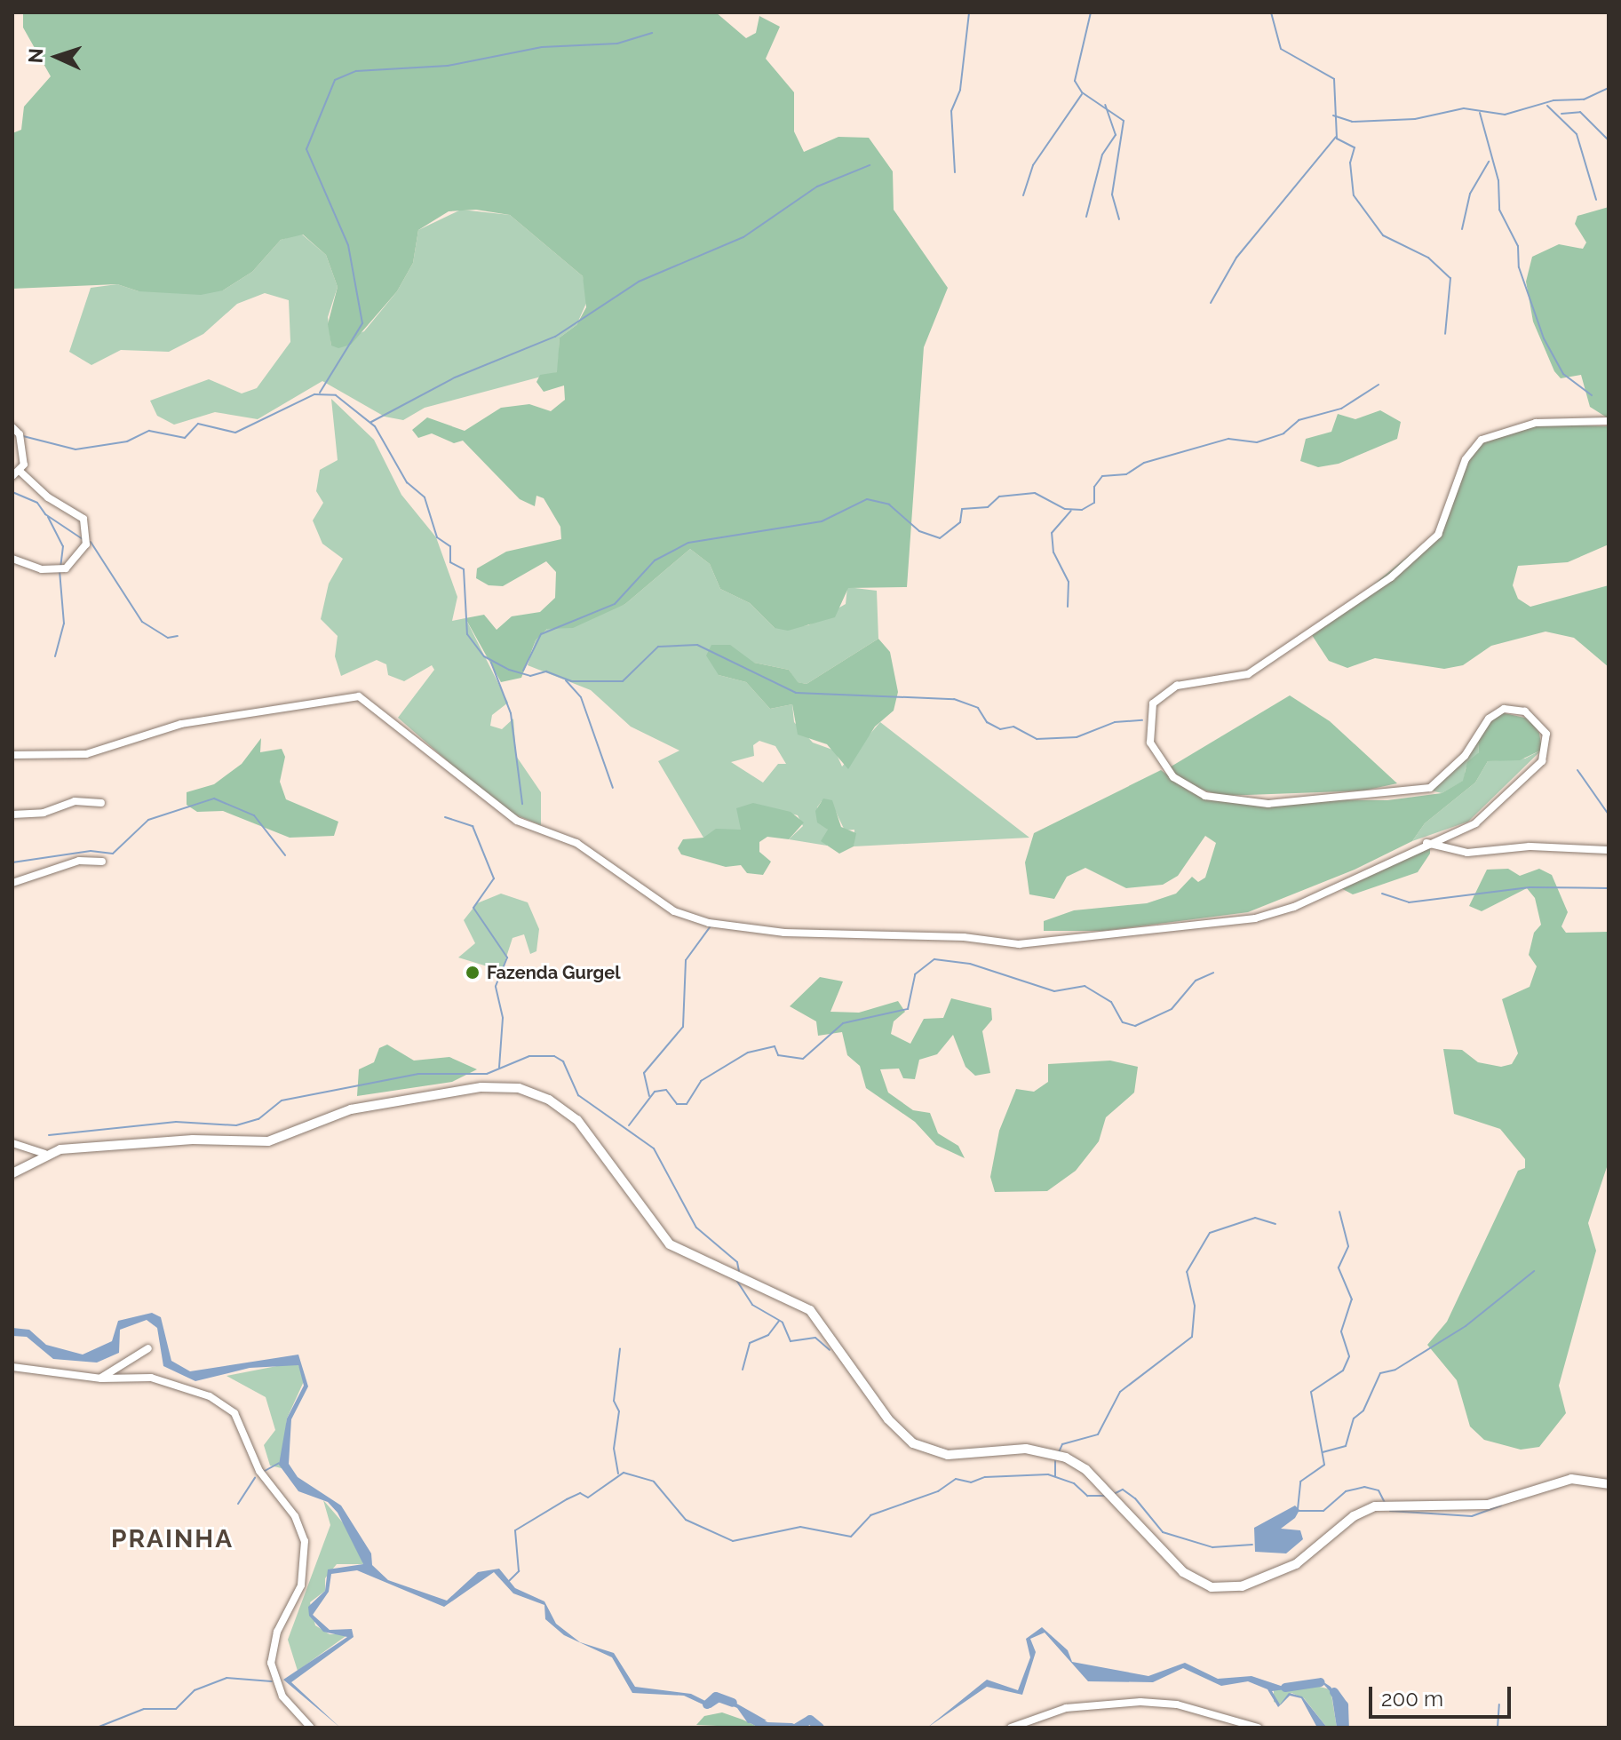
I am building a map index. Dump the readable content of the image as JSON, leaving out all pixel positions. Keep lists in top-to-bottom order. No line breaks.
{"districts":["PRAINHA"],"places":["Fazenda Gurgel"],"scale_bar":"200 m","north":"left"}
